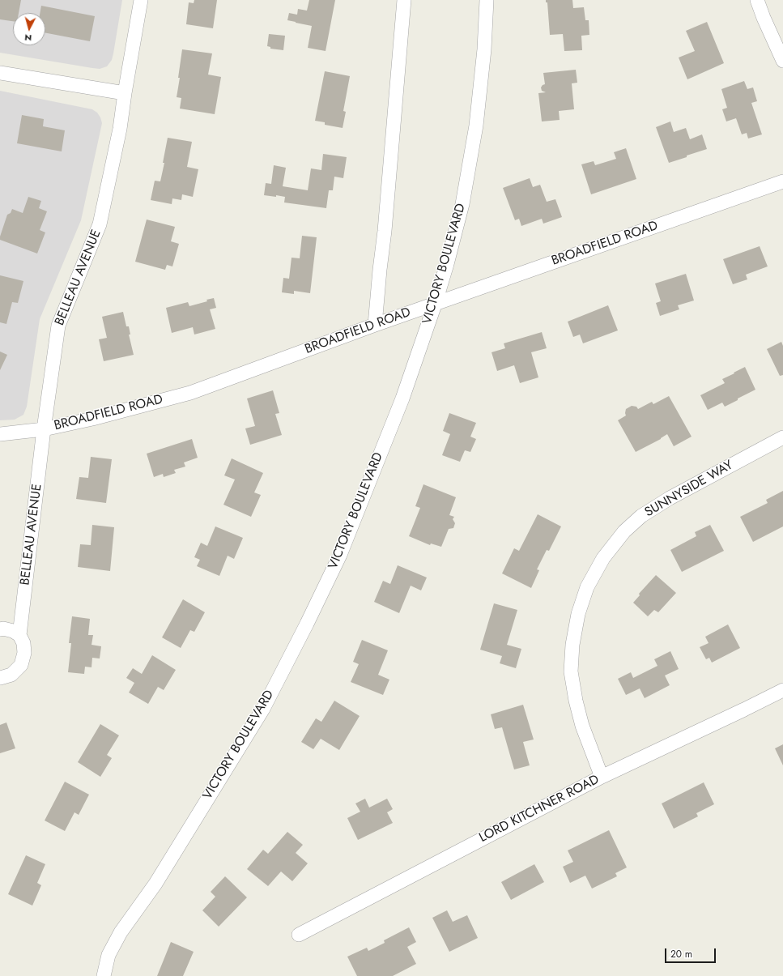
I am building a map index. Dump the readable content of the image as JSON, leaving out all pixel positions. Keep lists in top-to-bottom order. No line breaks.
{"streets":{"street":["BROADFIELD ROAD","VICTORY BOULEVARD","BELLEAU AVENUE","SUNNYSIDE WAY","LORD KITCHNER ROAD"]},"crossings":[["BROADFIELD ROAD","VICTORY BOULEVARD"],["BROADFIELD ROAD","BELLEAU AVENUE"],["SUNNYSIDE WAY","LORD KITCHNER ROAD"]],"scale_bar":"20 m","north":"bottom"}
